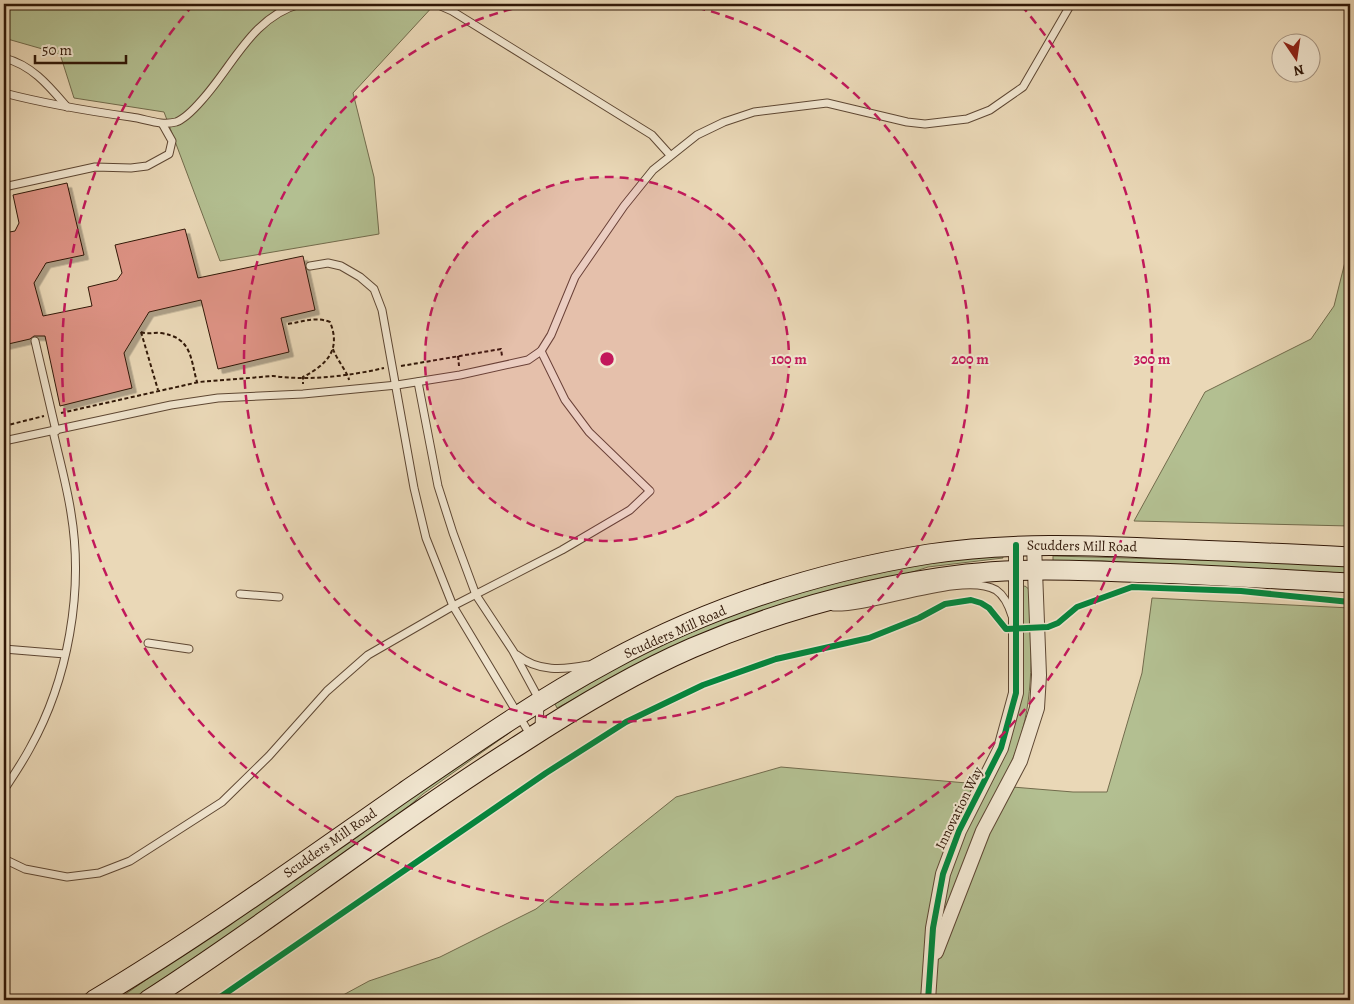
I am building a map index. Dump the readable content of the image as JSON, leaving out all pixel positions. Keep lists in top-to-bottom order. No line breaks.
{"streets":{"main road":["Scudders Mill Road"],"street":["Innovation Way"]},"crossings":[["Scudders Mill Road","Innovation Way"]],"scale_bar":"50 m","north":"bottom","rings":["100 m","200 m","300 m"]}
